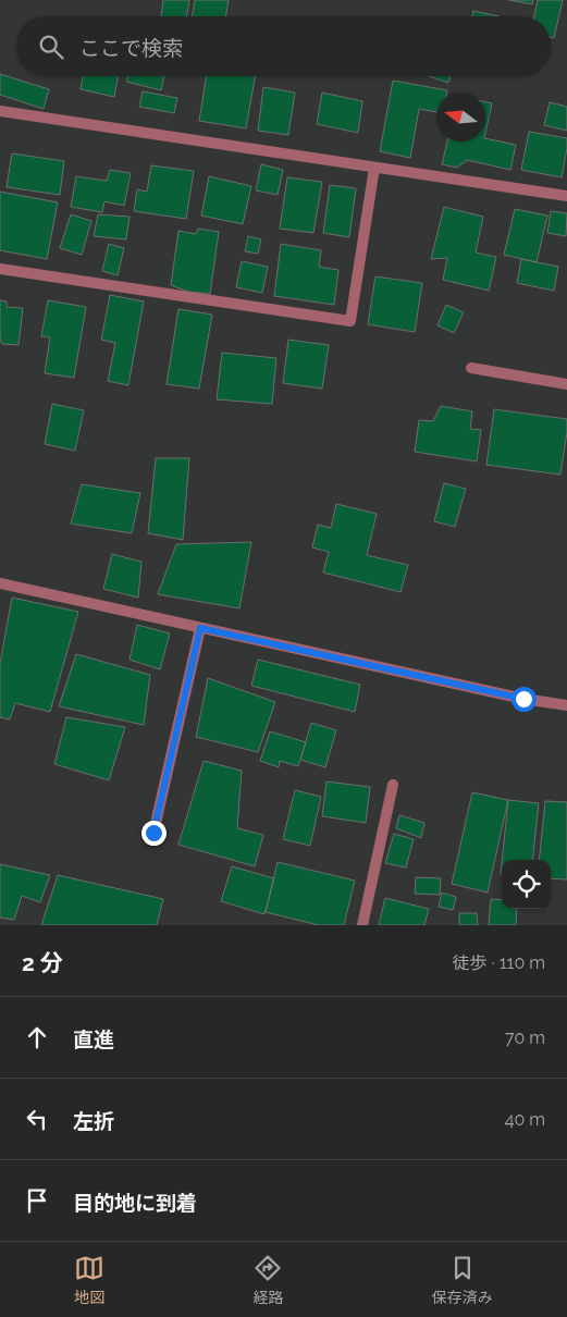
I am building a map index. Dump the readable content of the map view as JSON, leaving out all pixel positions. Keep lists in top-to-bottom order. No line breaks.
{"north":"left","page":{"search":"ここで検索","heading":["2 分","徒歩 · 110 m"],"list":[["直進","70 m"],["左折","40 m"],"目的地に到着"],"nav":["地図","経路","保存済み"]}}
